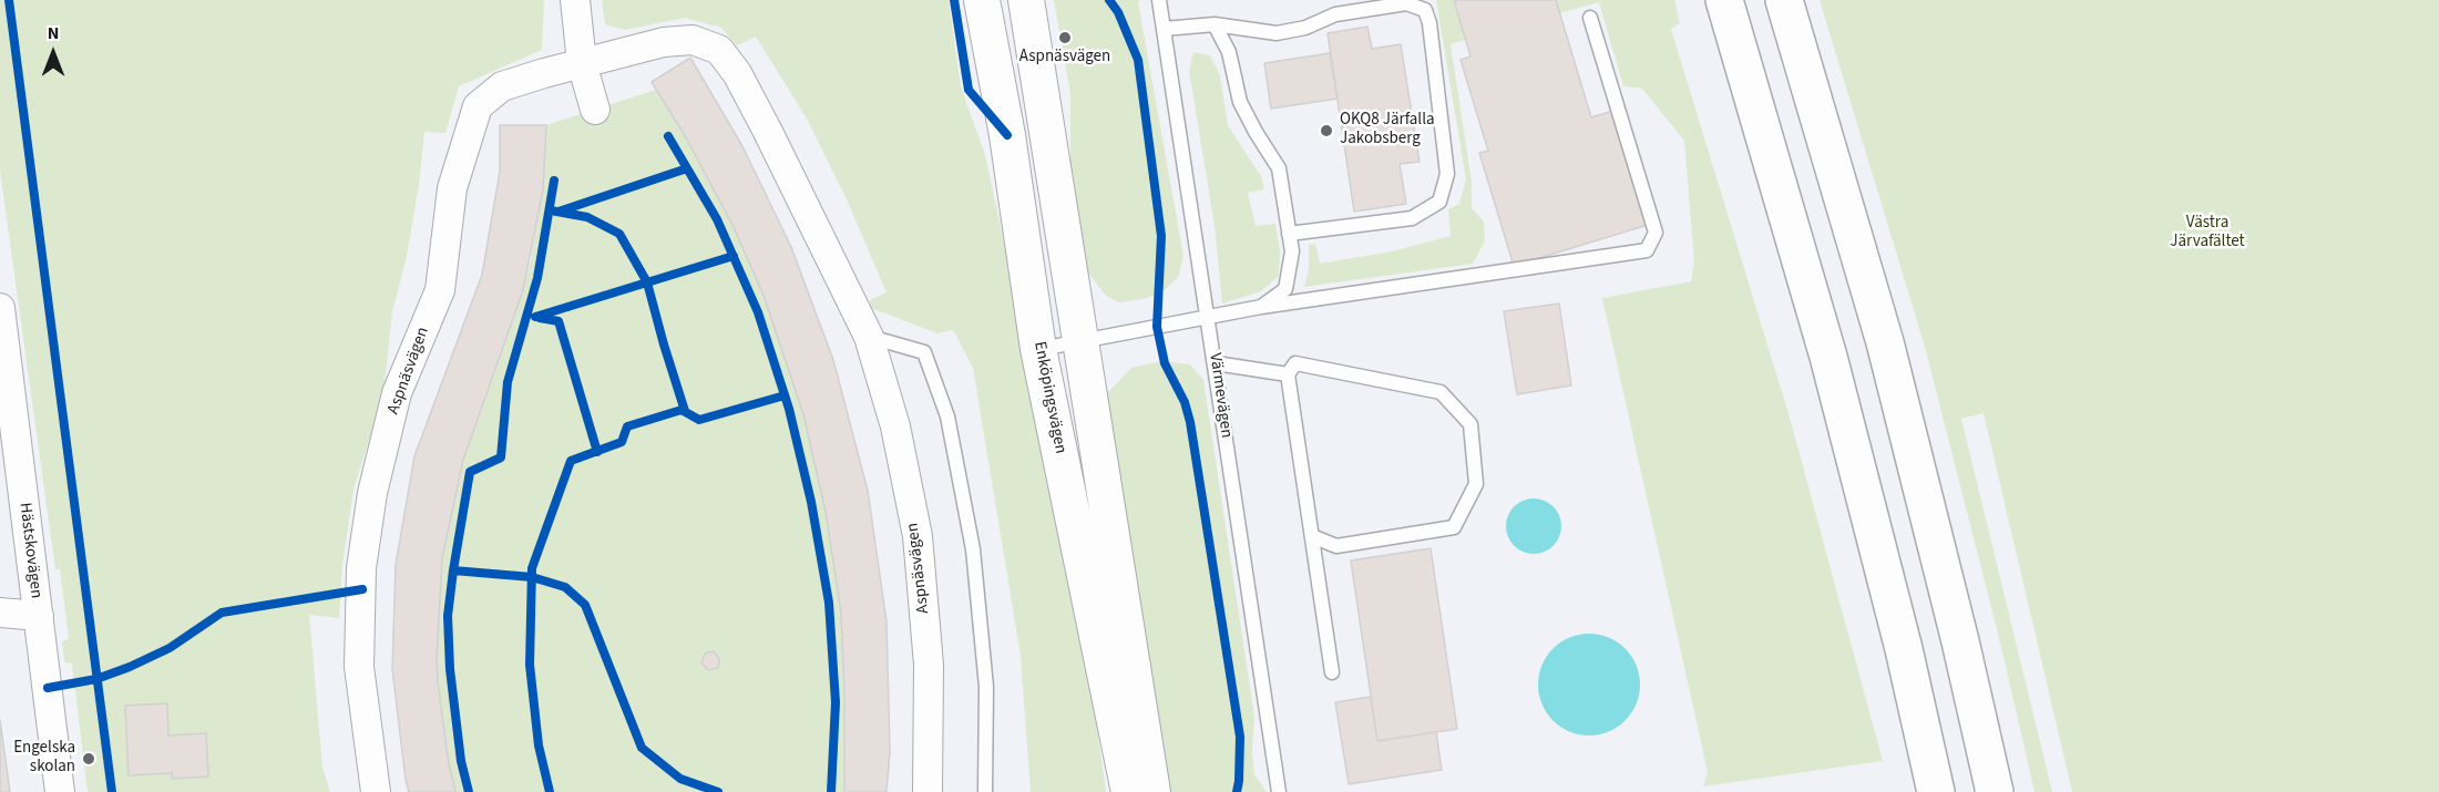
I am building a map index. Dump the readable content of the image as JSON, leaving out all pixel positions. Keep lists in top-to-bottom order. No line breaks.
{"streets":{"street":["Aspnäsvägen","Enköpingsvägen","Hästskovägen"],"lane":["Värmevägen"]},"parks":["Västra Järvafältet"],"places":["Aspnäsvägen","OKQ8 Järfalla Jakobsberg","Engelska skolan"],"north":"top"}
